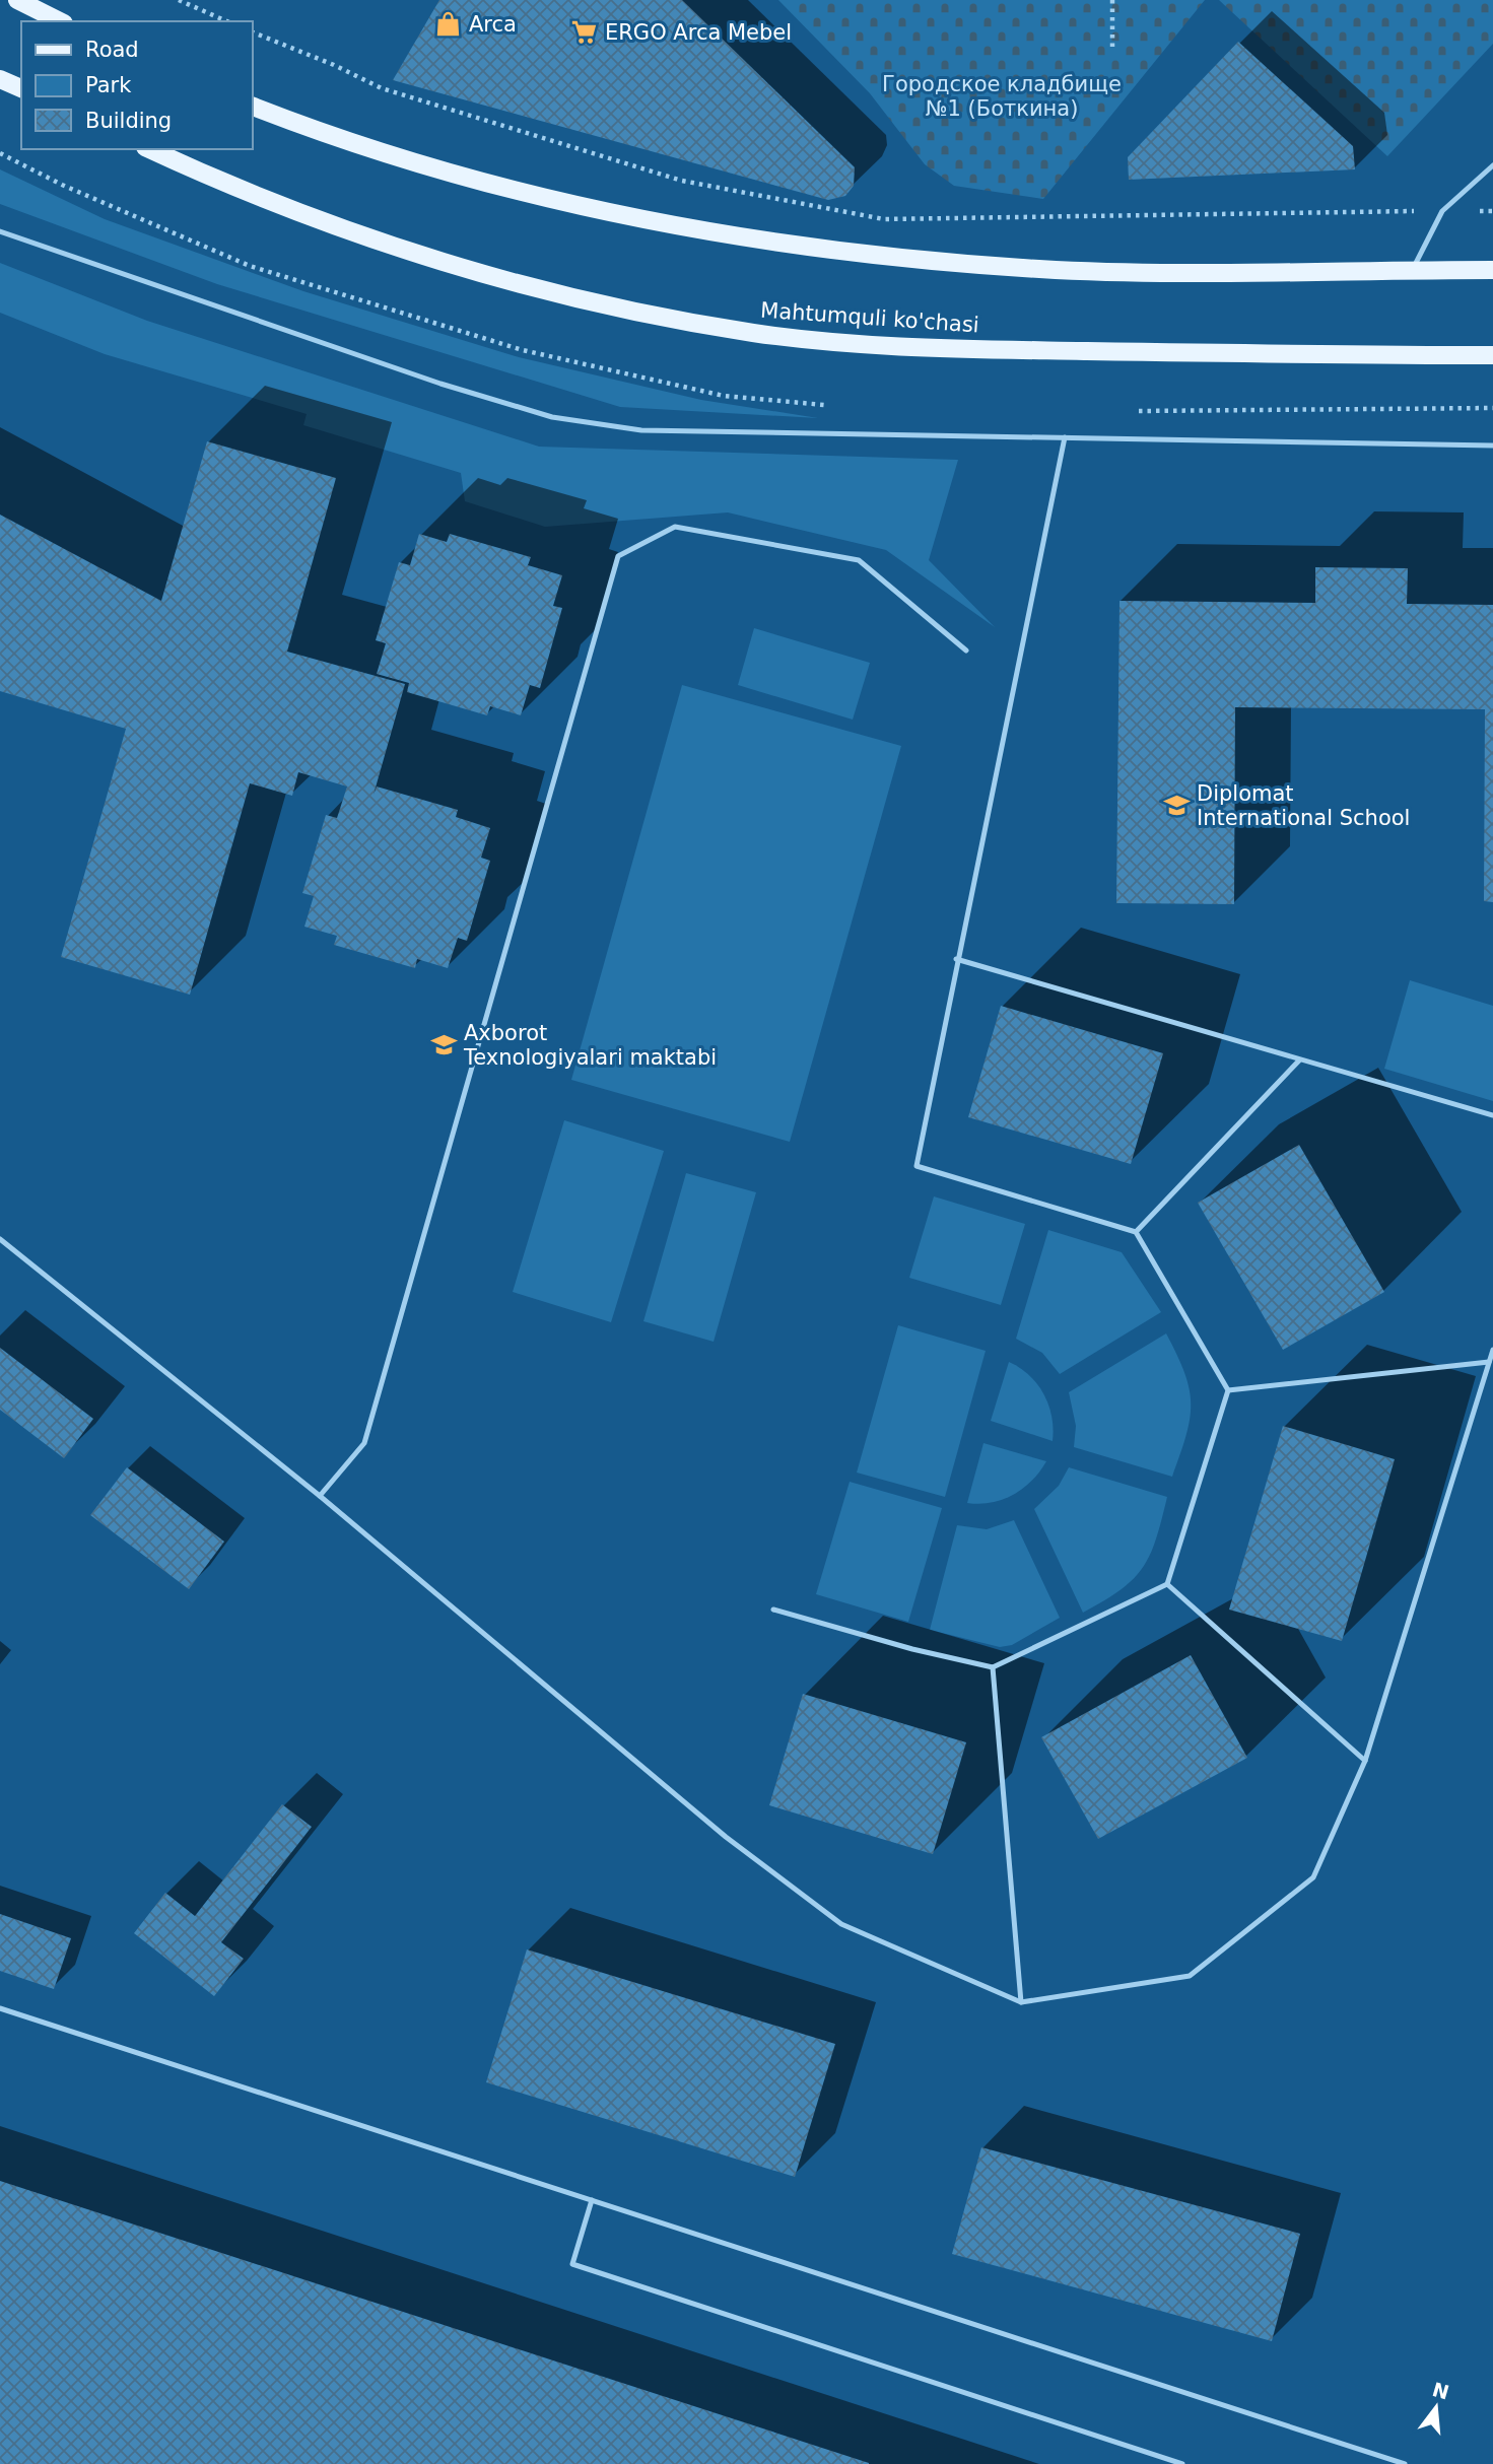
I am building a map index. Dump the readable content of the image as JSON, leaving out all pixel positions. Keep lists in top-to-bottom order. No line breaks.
{"streets":{"main road":["Mahtumquli ko'chasi"]},"parks":["Городское кладбище №1 (Боткина)"],"places":{"shop":["Arca"],"supermarket":["ERGO Arca Mebel"],"school or university":["Diplomat International School","Axborot Texnologiyalari maktabi"]},"legend":["Road","Park","Building"],"north":"top"}
